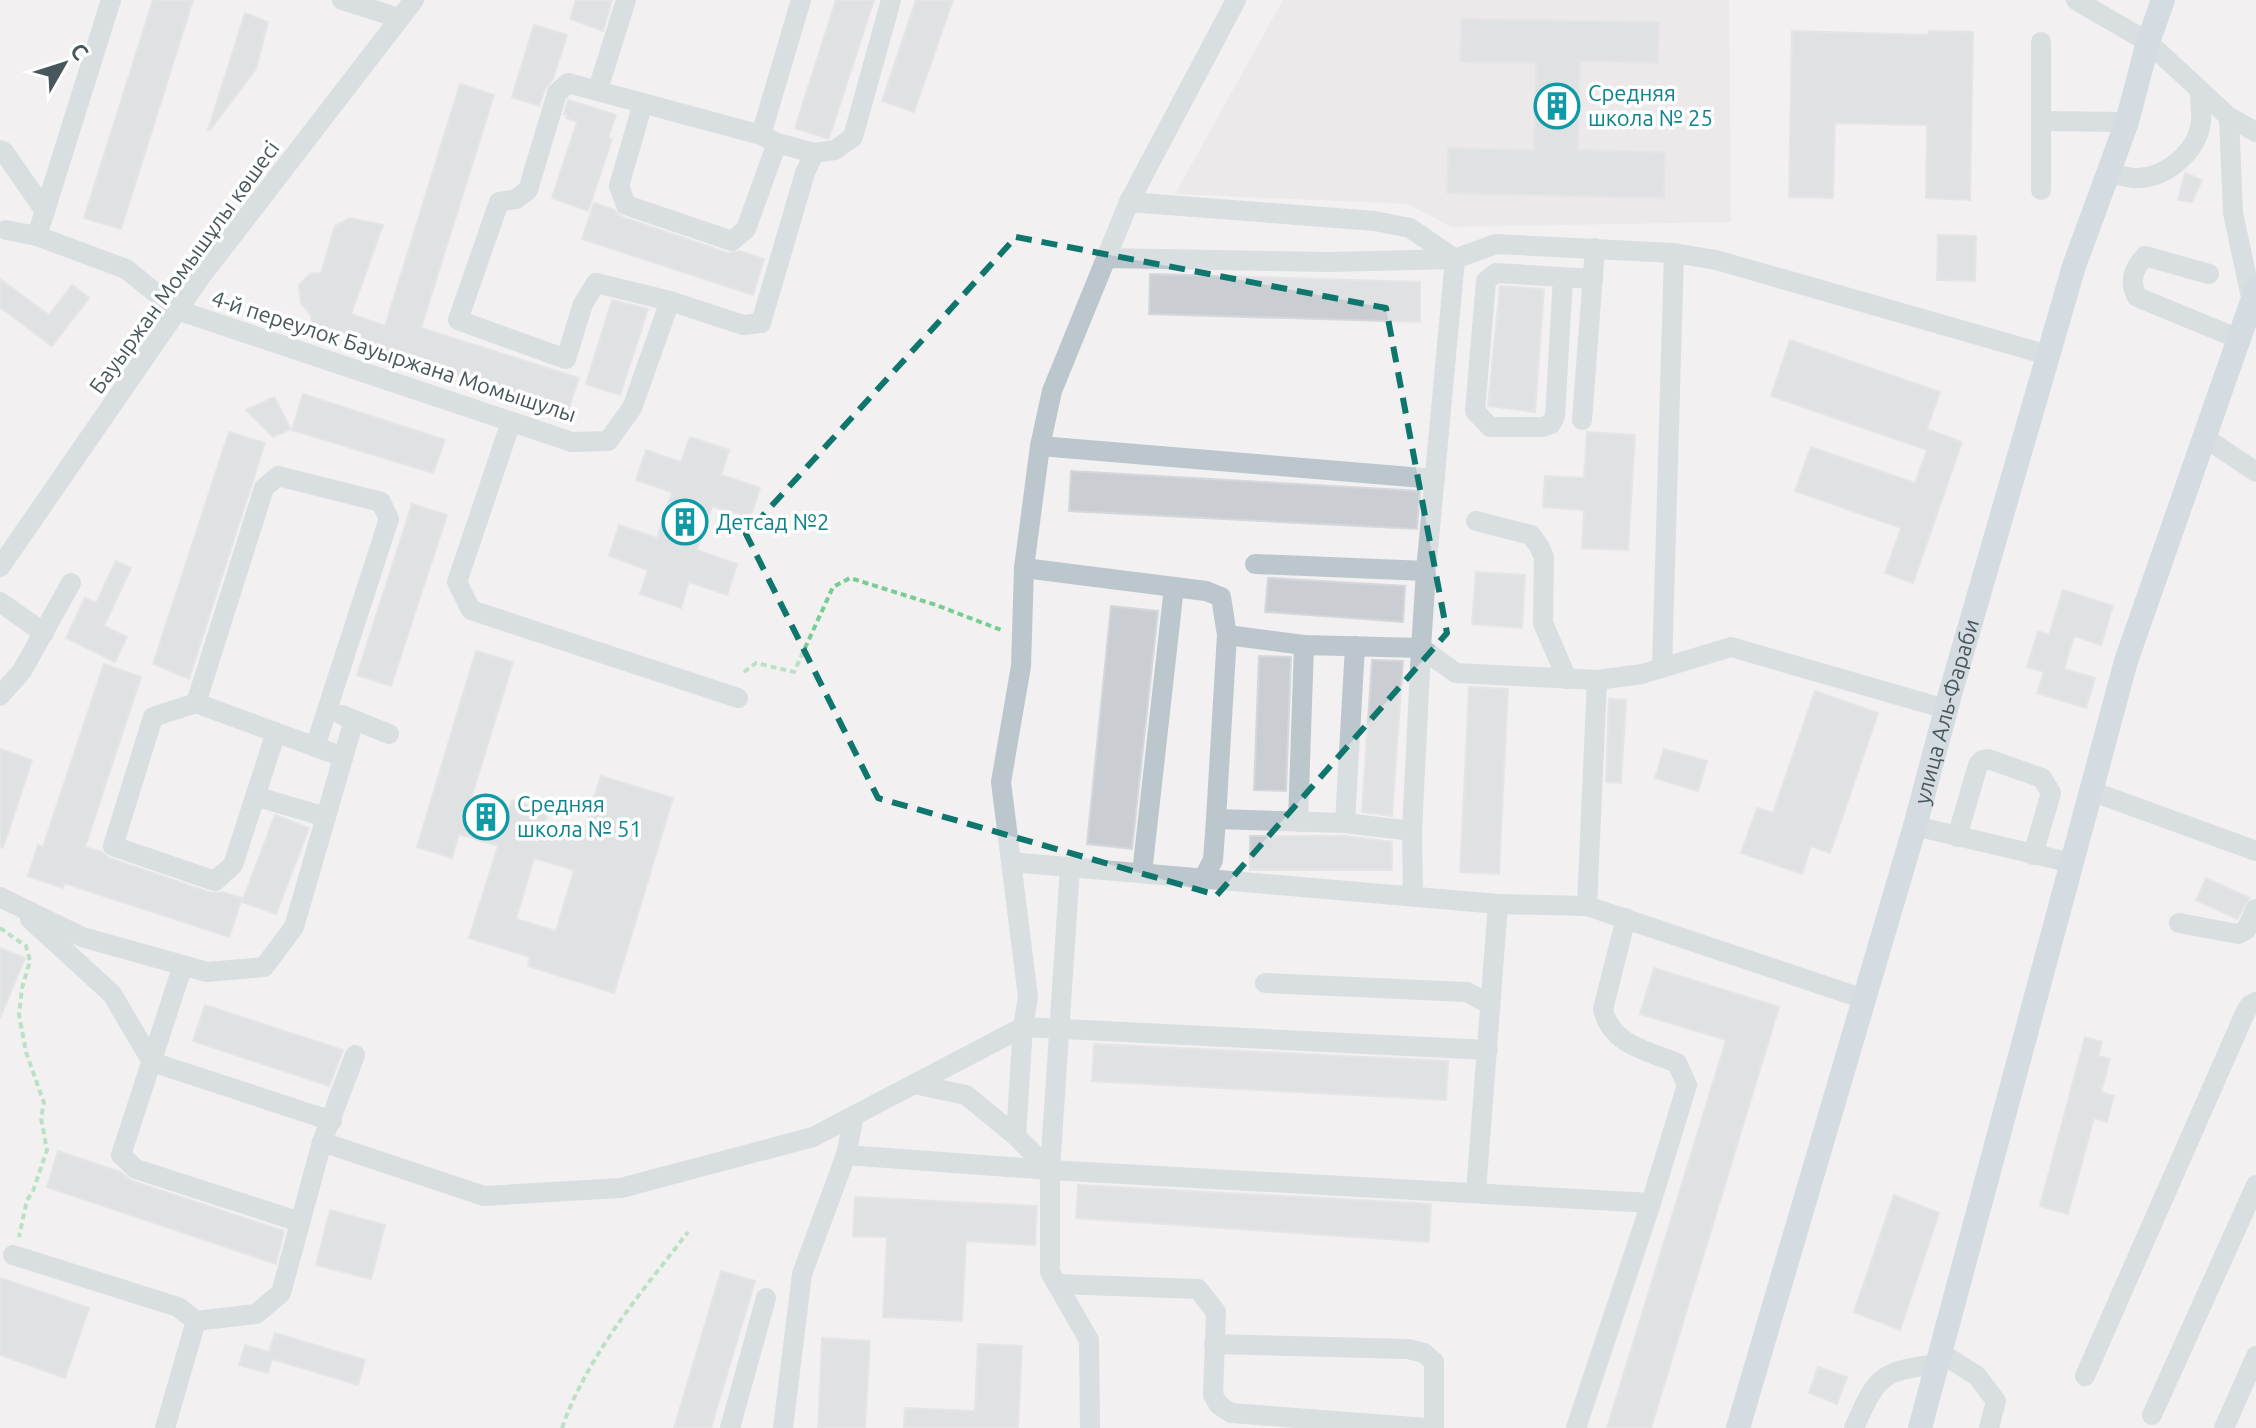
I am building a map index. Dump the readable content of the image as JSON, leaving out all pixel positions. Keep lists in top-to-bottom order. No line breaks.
{"streets":{"main road":["улица Аль-Фараби"],"street":["Бауыржан Момышұлы көшесі","4-й переулок Бауыржана Момышулы"]},"crossings":[["Бауыржан Момышұлы көшесі","4-й переулок Бауыржана Момышулы"]],"places":{"building":["Средняя школа № 25","Детсад №2","Средняя школа № 51"]},"north":"top right"}
